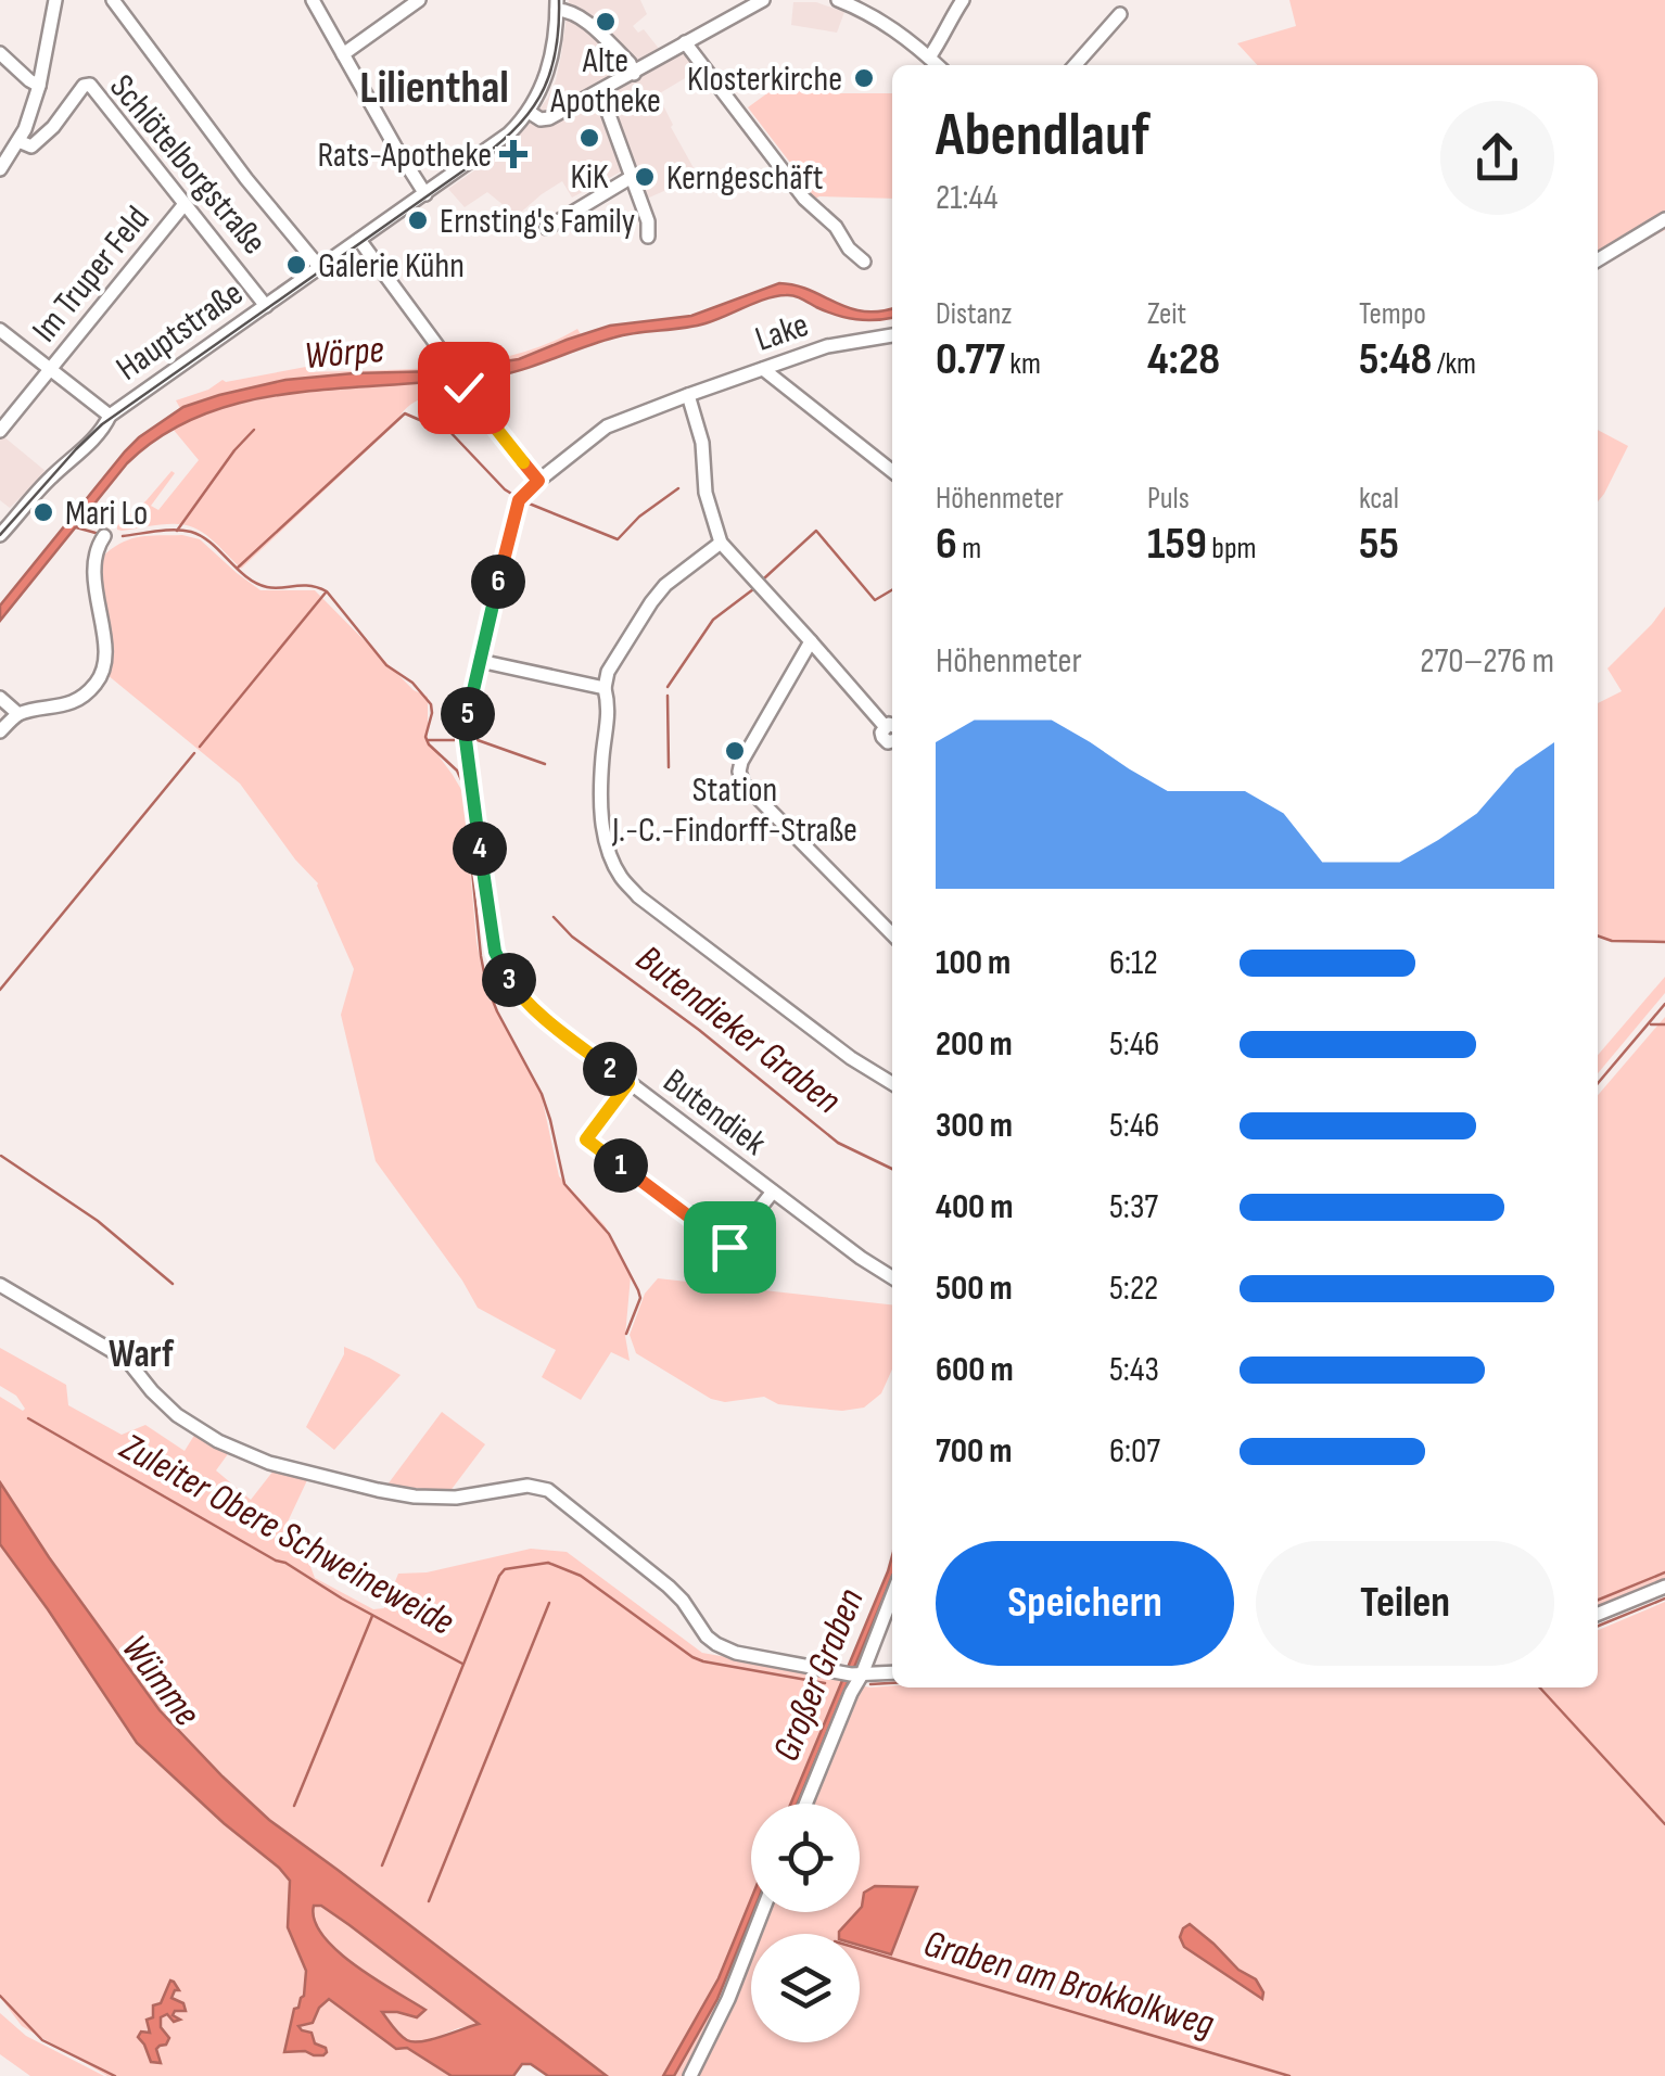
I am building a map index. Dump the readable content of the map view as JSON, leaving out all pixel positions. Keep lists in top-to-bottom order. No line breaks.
{"streets":{"street":["Schlötelborgstraße","Im Truper Feld","Hauptstraße","Lake","Butendiek"]},"crossings":[["Schlötelborgstraße","Im Truper Feld"],["Schlötelborgstraße","Hauptstraße"],["Lake","Butendiek"]],"districts":["Lilienthal","Warf"],"water":["Wörpe","Butendieker Graben","Zuleiter Obere Schweineweide","Großer Graben","Wümme","Graben am Brokkolkweg"],"places":{"other":["Alte Apotheke","Klosterkirche","KiK","Kerngeschäft","Ernsting's Family","Galerie Kühn","Mari Lo","Station J.-C.-Findorff-Straße"],"health":["Rats-Apotheke"]},"page":{"heading":["Abendlauf","21:44"],"stats":[["Distanz","0.77 km"],["Zeit","4:28"],["Tempo","5:48 /km"],["Höhenmeter","6 m"],["Puls","159 bpm"],["kcal","55"]],"pins":["6","5","4","3","2","1"],"chart":["Höhenmeter","270–276 m"],"list":[{"name":"100 m","note":"6:12"},{"name":"200 m","note":"5:46"},{"name":"300 m","note":"5:46"},{"name":"400 m","note":"5:37"},{"name":"500 m","note":"5:22"},{"name":"600 m","note":"5:43"},{"name":"700 m","note":"6:07"}],"buttons":["Speichern","Teilen"]}}
